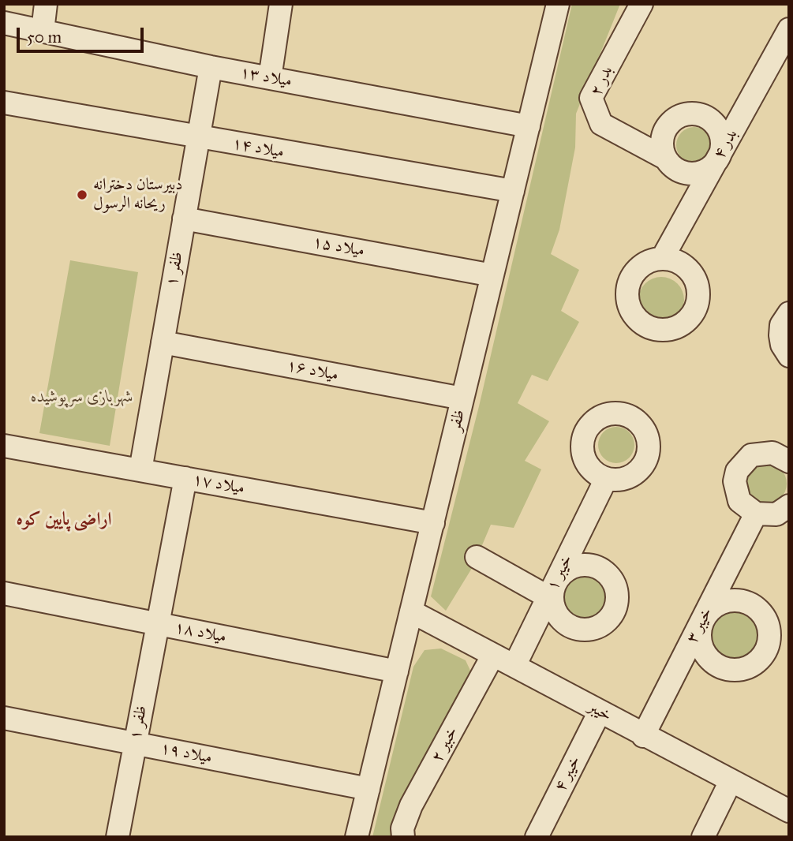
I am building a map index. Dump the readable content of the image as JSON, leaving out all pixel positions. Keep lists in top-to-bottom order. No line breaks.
{"streets":{"street":["میلاد ۱۳","بدر ۲","بدر ۴","میلاد ۱۴","میلاد ۱۵","ظفر ۱","میلاد ۱۶","ظفر","میلاد ۱۷","خیبر ۱","خیبر ۳","میلاد ۱۸","خیبر","خبیر ۲","میلاد ۱۹","خیبر ۴"]},"crossings":[["میلاد ۱۳","ظفر ۱"],["میلاد ۱۳","ظفر"],["بدر ۲","بدر ۴"],["میلاد ۱۴","ظفر ۱"],["میلاد ۱۴","ظفر"],["میلاد ۱۵","ظفر ۱"],["میلاد ۱۵","ظفر"],["ظفر ۱","میلاد ۱۶"],["ظفر ۱","میلاد ۱۷"],["ظفر ۱","میلاد ۱۸"],["ظفر ۱","میلاد ۱۹"],["میلاد ۱۶","ظفر"],["ظفر","میلاد ۱۷"],["ظفر","میلاد ۱۸"],["ظفر","خیبر"],["ظفر","میلاد ۱۹"],["خیبر ۱","خیبر"],["خیبر ۳","خیبر"],["خیبر","خبیر ۲"],["خیبر","خیبر ۴"]],"districts":["اراضی پایین کوه"],"parks":["شهربازی سرپوشیده"],"places":["دبیرستان دخترانه ریحانه الرسول"],"scale_bar":"50 m"}
